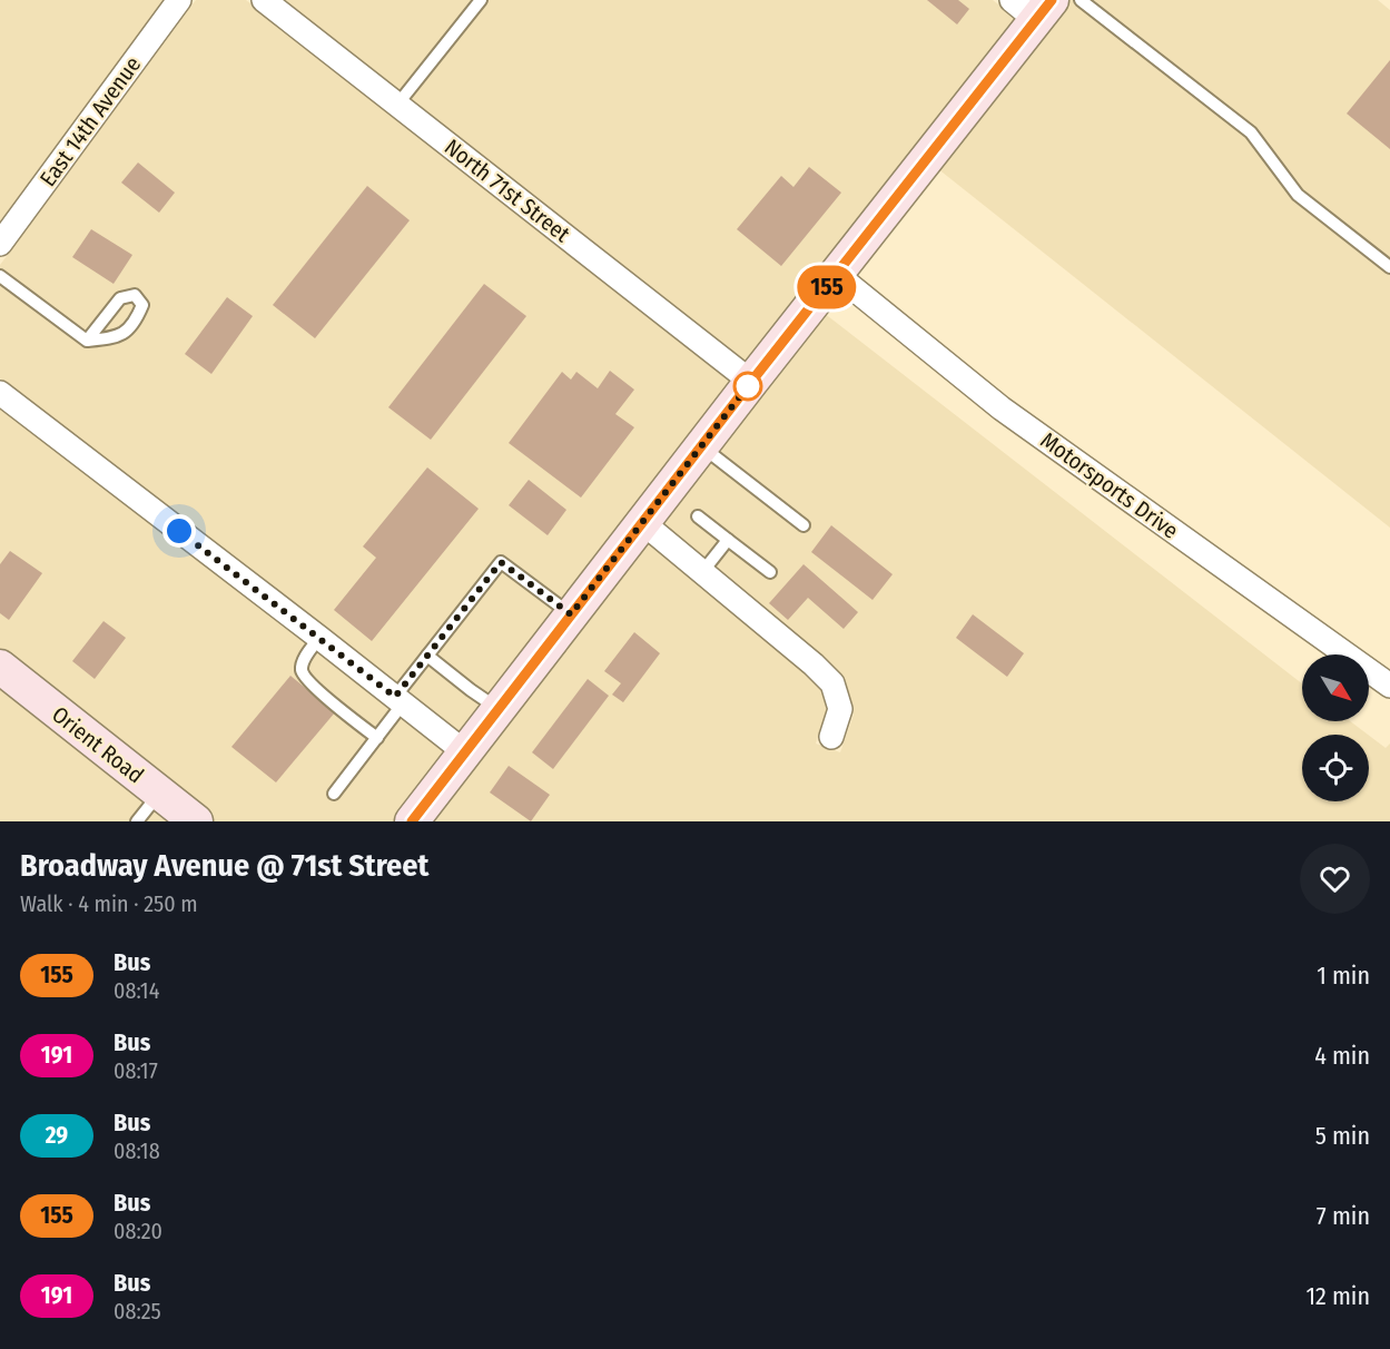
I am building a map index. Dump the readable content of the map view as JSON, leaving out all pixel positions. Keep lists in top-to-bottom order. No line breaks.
{"streets":{"main road":["Orient Road"],"street":["East 14th Avenue","North 71st Street","Motorsports Drive"]},"lines":["bus line 155"],"north":"bottom right","page":{"on_map":"155","heading":["Broadway Avenue @ 71st Street","Walk · 4 min · 250 m"],"list":[{"mark":"155","name":"Bus","note":"08:14","value":"1 min"},{"mark":"191","name":"Bus","note":"08:17","value":"4 min"},{"mark":"29","name":"Bus","note":"08:18","value":"5 min"},{"mark":"155","name":"Bus","note":"08:20","value":"7 min"},{"mark":"191","name":"Bus","note":"08:25","value":"12 min"}]}}
